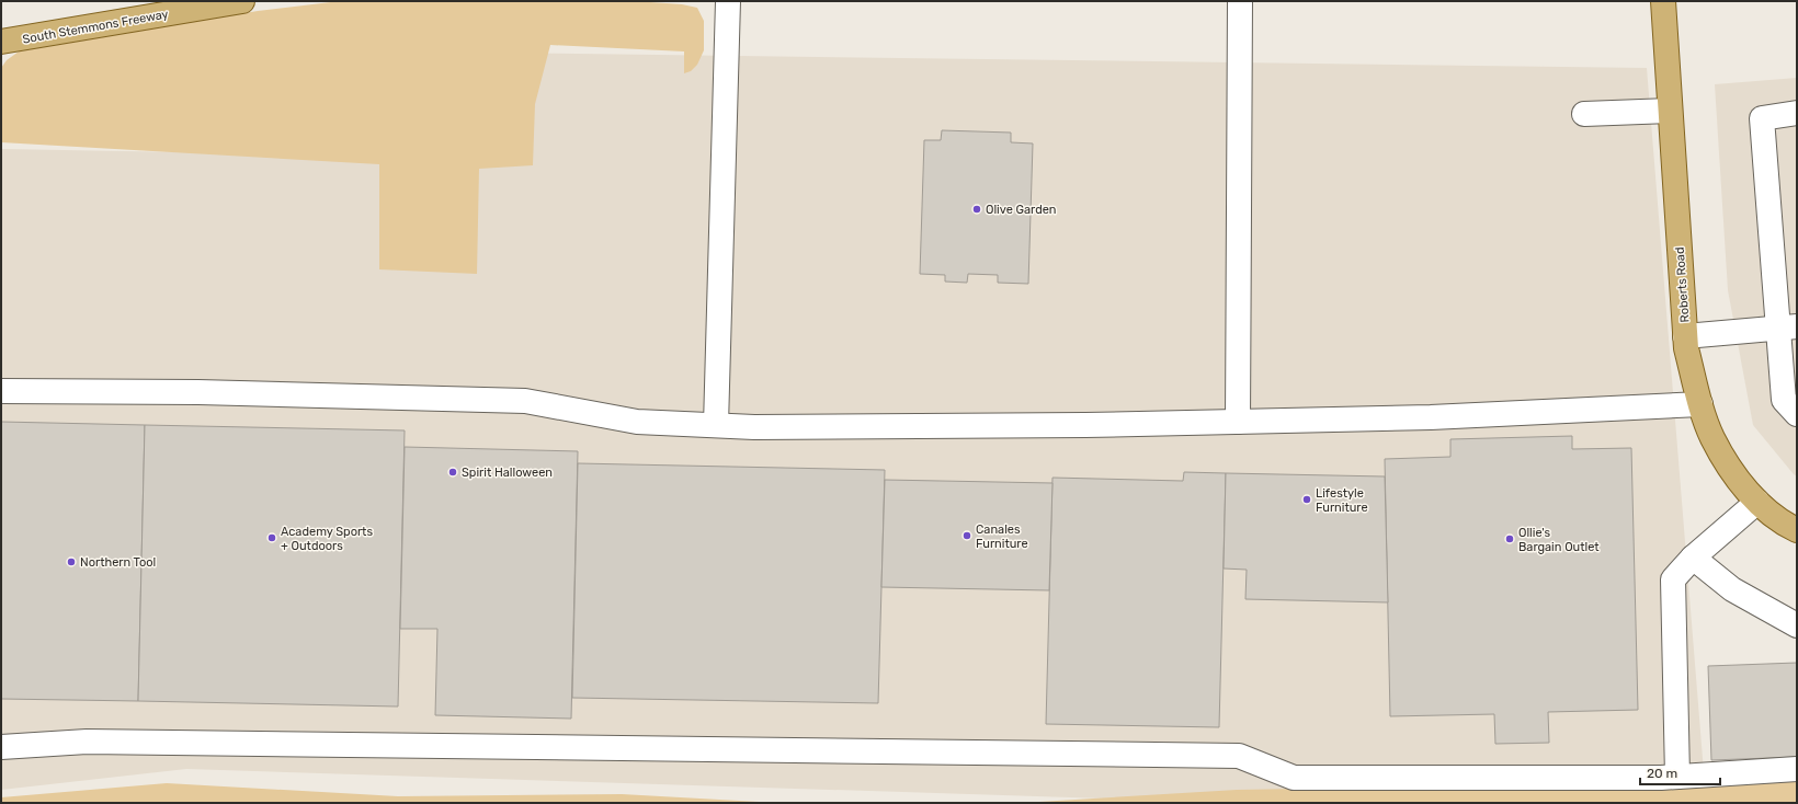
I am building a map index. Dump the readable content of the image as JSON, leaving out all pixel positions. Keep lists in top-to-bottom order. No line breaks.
{"streets":{"main road":["South Stemmons Freeway","Roberts Road"]},"places":["Olive Garden","Spirit Halloween","Lifestyle Furniture","Canales Furniture","Academy Sports + Outdoors","Ollie's Bargain Outlet","Northern Tool"],"scale_bar":"20 m"}
